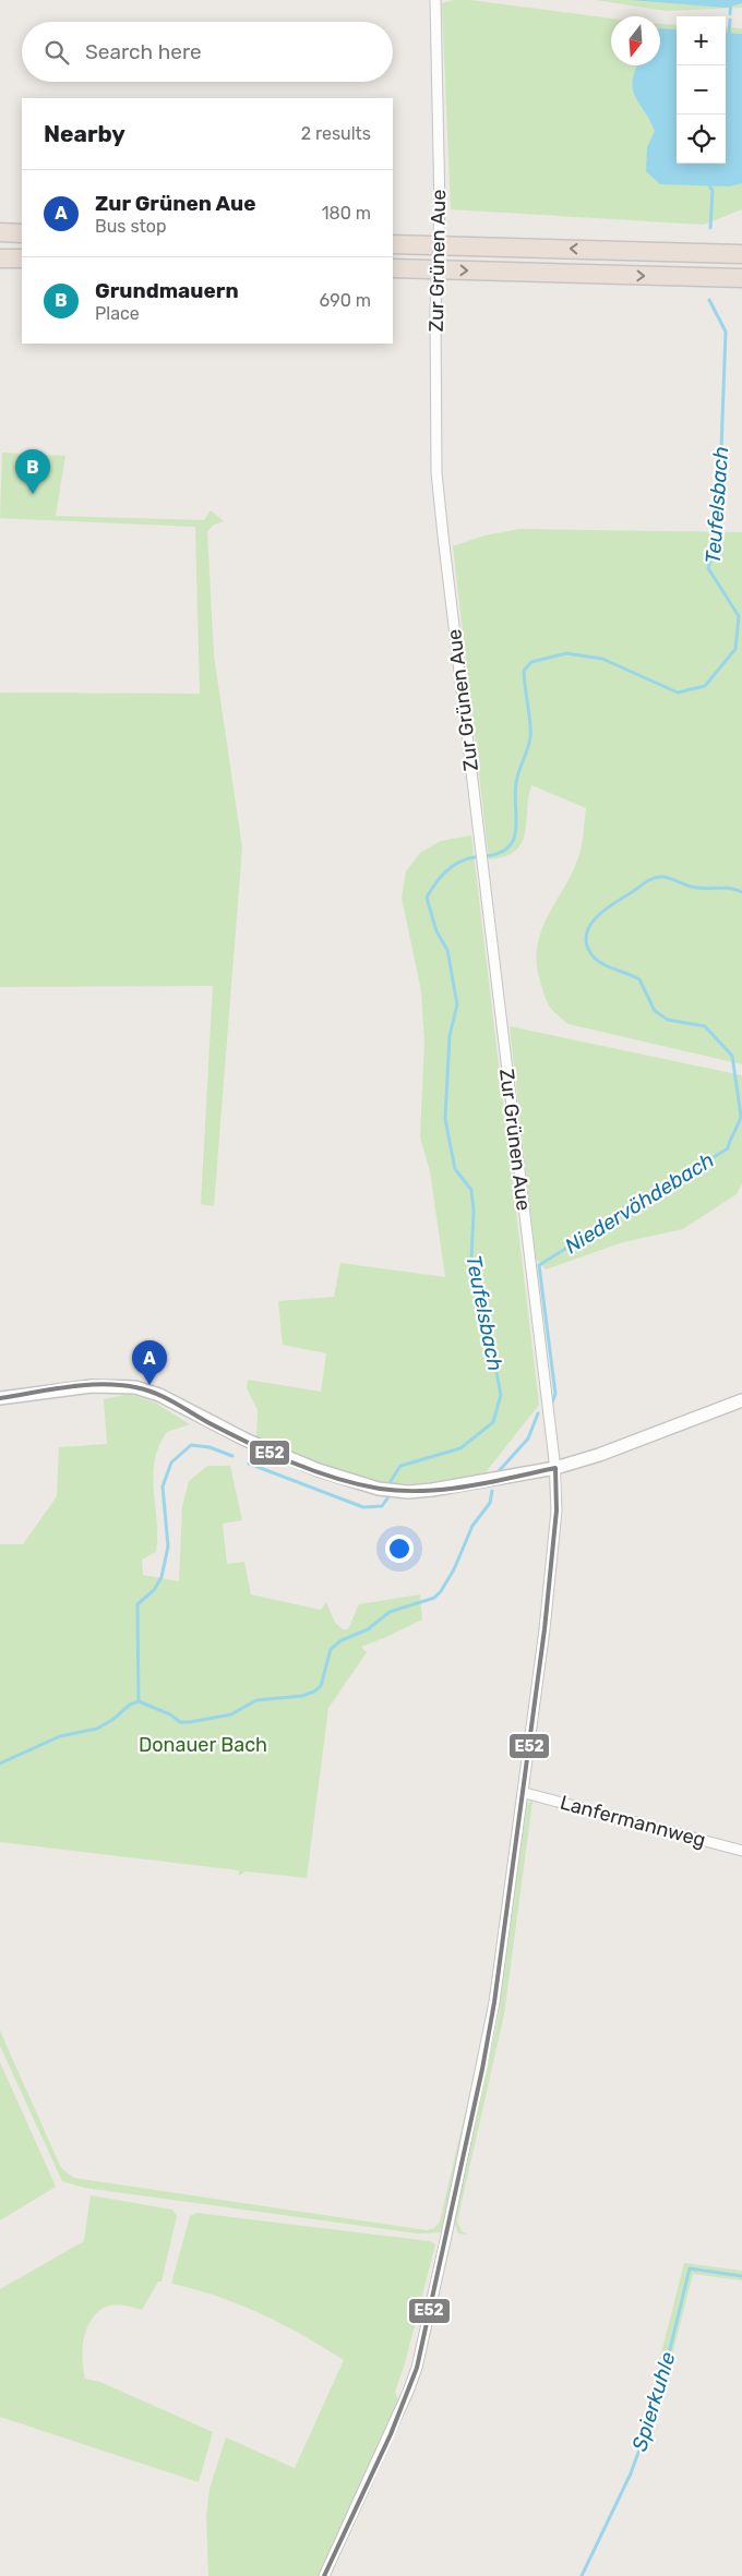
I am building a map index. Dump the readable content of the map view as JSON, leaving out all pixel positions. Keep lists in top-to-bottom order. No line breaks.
{"streets":{"street":["Zur Grünen Aue","Lanfermannweg"]},"crossings":[["Zur Grünen Aue","Lanfermannweg"]],"water":["Teufelsbach","Niedervöhdebach","Spierkuhle"],"parks":["Donauer Bach"],"lines":["transit line E52"],"north":"bottom","page":{"map_buttons":["+","−"],"search":"Search here","heading":["Nearby","2 results"],"list":[{"mark":"A","name":"Zur Grünen Aue","note":"Bus stop","value":"180 m"},{"mark":"B","name":"Grundmauern","note":"Place","value":"690 m"}],"pins":["B","A"]}}
